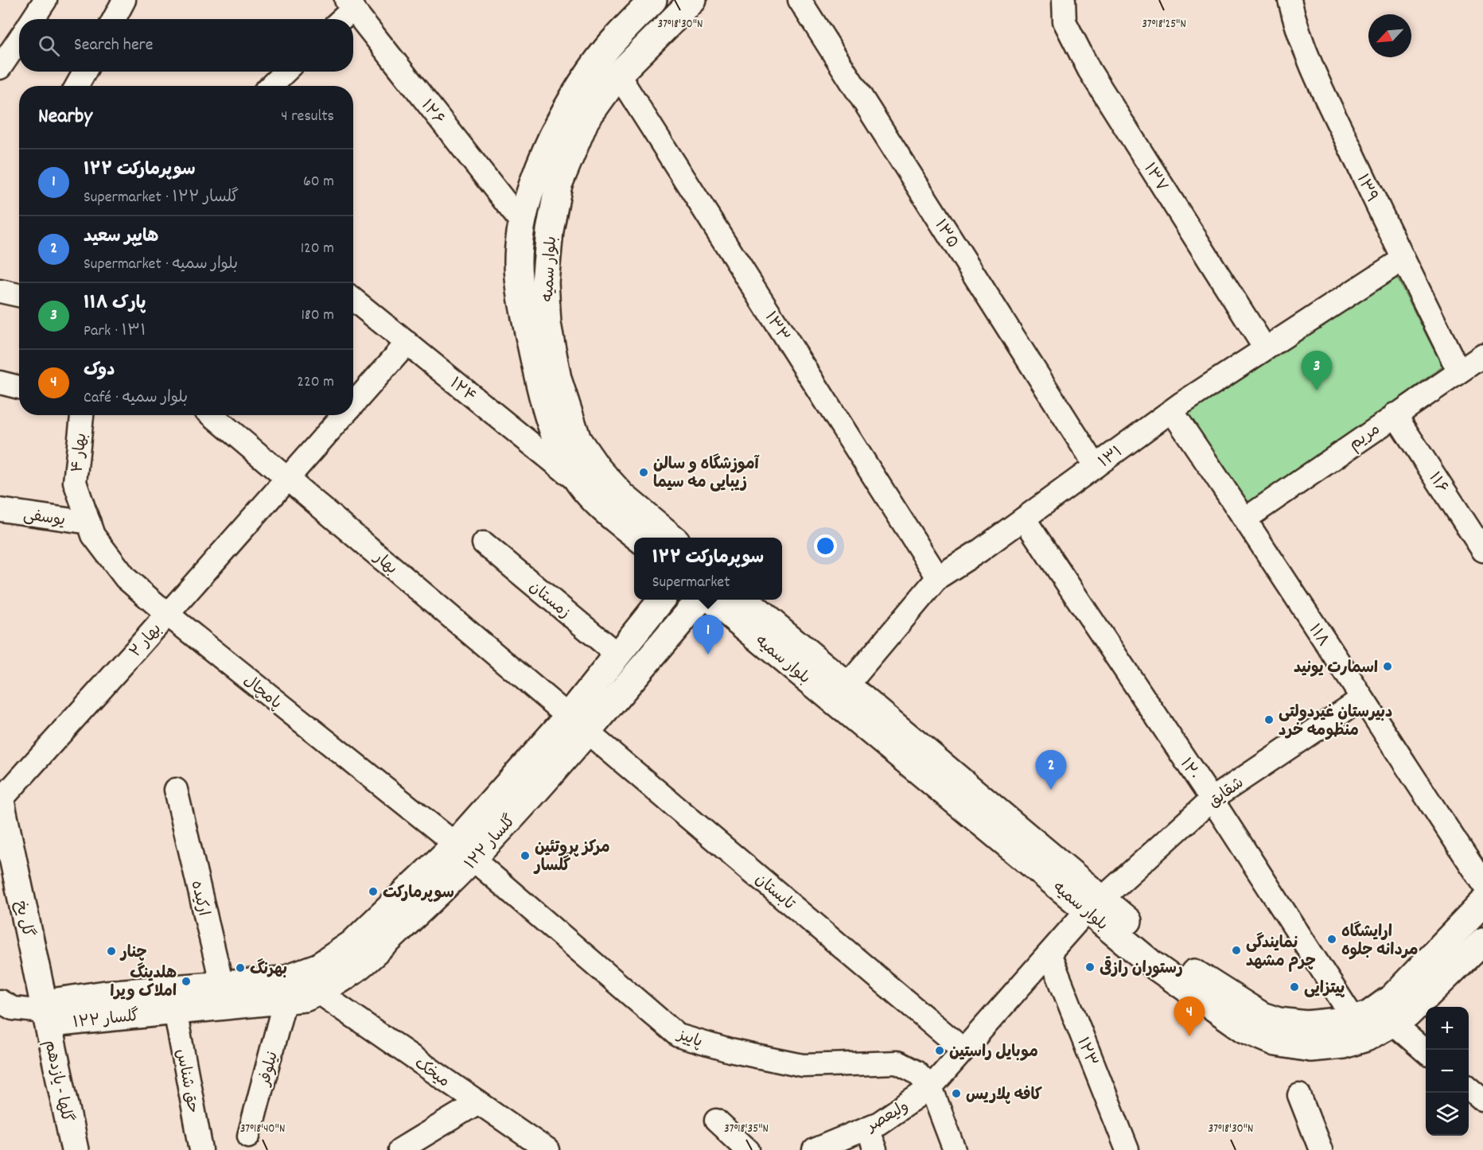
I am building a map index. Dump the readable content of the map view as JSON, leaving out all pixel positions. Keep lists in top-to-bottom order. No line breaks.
{"streets":{"main road":["بلوار سمیه","گلسار ۱۲۲","گل یخ","گلها - یازدهم"],"street":["۱۲۶","۱۳۷","۱۳۹","۱۳۵","۱۳۳","۱۲۴","مریم","بهار ۴","۱۳۱","۱۱۶","یوسفی","بهار","زمستان","۱۱۸","بهار ۲","پامچال","۱۲۰","شقایق","تابستان","ارکیده","پاییز","۱۲۳","نیلوفر","میخک","حق شناس","ولیعصر"]},"crossings":[["۱۲۶","بلوار سمیه"],["۱۳۷","۱۳۱"],["۱۳۹","مریم"],["۱۳۹","۱۳۱"],["۱۳۵","۱۳۱"],["بلوار سمیه","۱۳۳"],["بلوار سمیه","۱۲۴"],["بلوار سمیه","۱۳۱"],["بلوار سمیه","۱۲۰"],["بلوار سمیه","شقایق"],["۱۳۳","۱۳۱"],["۱۲۴","بهار ۲"],["مریم","۱۱۶"],["مریم","۱۱۸"],["بهار ۴","یوسفی"],["بهار ۴","پامچال"],["۱۳۱","۱۱۸"],["۱۳۱","۱۲۰"],["یوسفی","پامچال"],["بهار","بهار ۲"],["بهار","گلسار ۱۲۲"],["بهار","تابستان"],["زمستان","گلسار ۱۲۲"],["۱۱۸","شقایق"],["بهار ۲","پامچال"],["بهار ۲","گل یخ"],["پامچال","گلسار ۱۲۲"],["پامچال","پاییز"],["۱۲۰","شقایق"],["گلسار ۱۲۲","تابستان"],["گلسار ۱۲۲","ارکیده"],["گلسار ۱۲۲","گل یخ"],["گلسار ۱۲۲","پاییز"],["گلسار ۱۲۲","نیلوفر"],["گلسار ۱۲۲","میخک"],["گلسار ۱۲۲","گلها - یازدهم"],["گلسار ۱۲۲","حق شناس"],["گل یخ","گلها - یازدهم"],["پاییز","ولیعصر"]],"places":["آموزشگاه و سالن زیبایی مه سیما","اسمارت یونید","دبیرستان غیردولتی منظومه خرد","مرکز پروتئین گلسار","سوپرمارکت","ارایشگاه مردانه جلوه","نمایندگی چرم مشهد","چنار","رستوران رازقی","بهرنگ","هلدینگ املاک ویرا","پیتزایی","موبایل راستین","کافه پلاریس"],"north":"bottom left","page":{"search":"Search here","heading":["Nearby","4 results"],"list":[{"mark":"1","name":"سوپرمارکت ۱۲۲","note":"Supermarket · گلسار ۱۲۲","value":"60 m"},{"mark":"2","name":"هایپر سعید","note":"Supermarket · بلوار سمیه","value":"120 m"},{"mark":"3","name":"پارک ۱۱۸","note":"Park · ۱۳۱","value":"180 m"},{"mark":"4","name":"دوک","note":"Café · بلوار سمیه","value":"220 m"}],"pins":["3","1","2","4"],"popup":["سوپرمارکت ۱۲۲","Supermarket"],"map_buttons":["+","−"]},"coordinates":["37°18'30\"N","37°18'25\"N","37°18'40\"N","37°18'35\"N"]}
